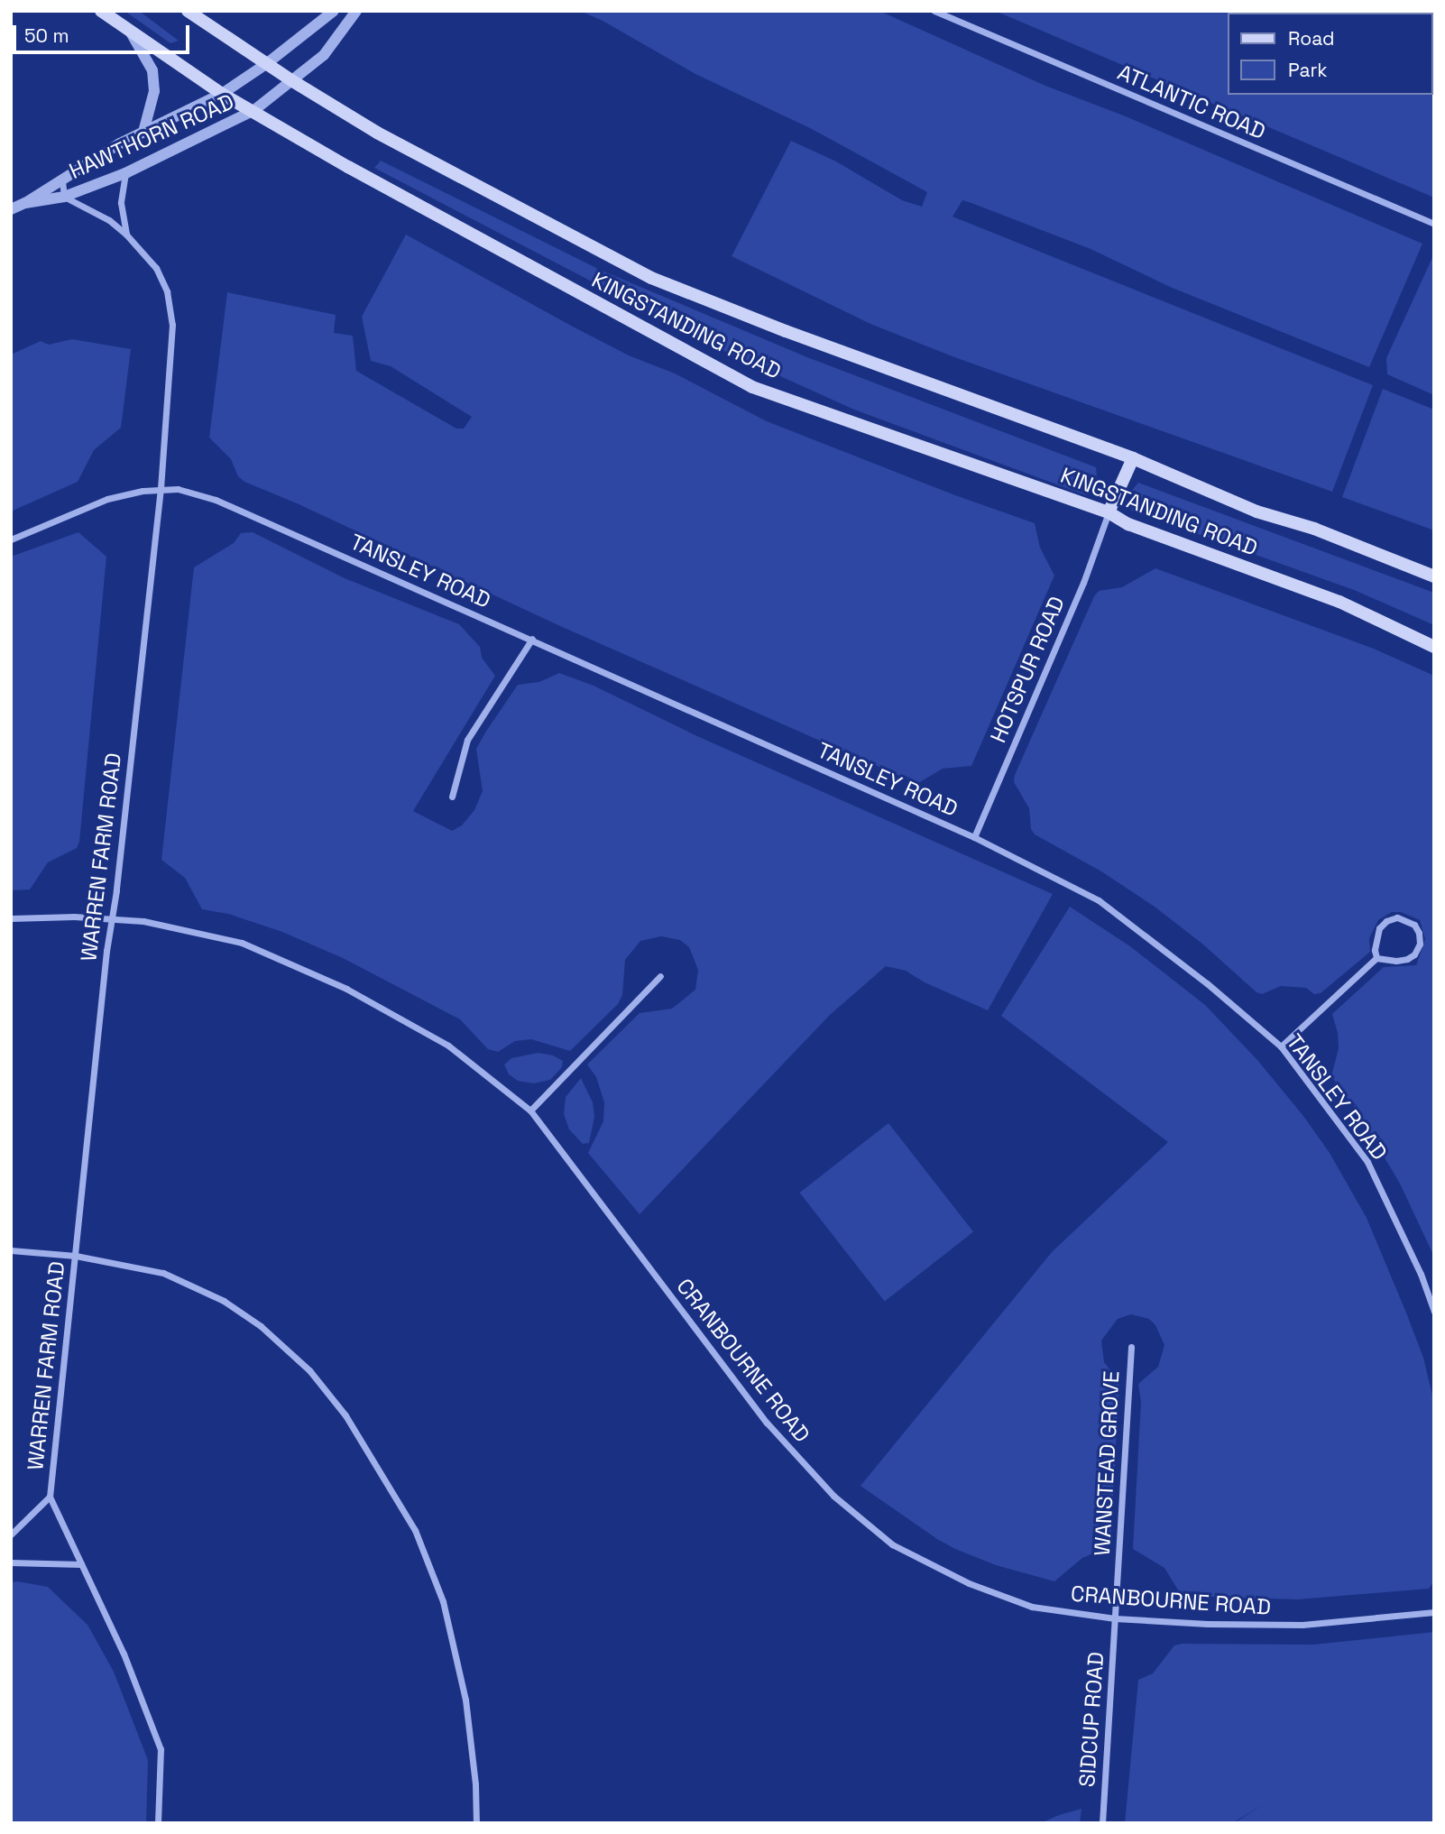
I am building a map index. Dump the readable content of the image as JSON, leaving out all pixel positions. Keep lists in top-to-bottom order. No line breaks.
{"streets":{"main road":["KINGSTANDING ROAD"],"street":["ATLANTIC ROAD","HAWTHORN ROAD","TANSLEY ROAD","HOTSPUR ROAD","WARREN FARM ROAD","CRANBOURNE ROAD","WANSTEAD GROVE","SIDCUP ROAD"]},"crossings":[["HAWTHORN ROAD","KINGSTANDING ROAD"],["HAWTHORN ROAD","WARREN FARM ROAD"],["KINGSTANDING ROAD","HOTSPUR ROAD"],["TANSLEY ROAD","HOTSPUR ROAD"],["TANSLEY ROAD","WARREN FARM ROAD"],["WARREN FARM ROAD","CRANBOURNE ROAD"],["CRANBOURNE ROAD","WANSTEAD GROVE"],["CRANBOURNE ROAD","SIDCUP ROAD"],["WANSTEAD GROVE","SIDCUP ROAD"]],"legend":["Road","Park"],"scale_bar":"50 m"}
